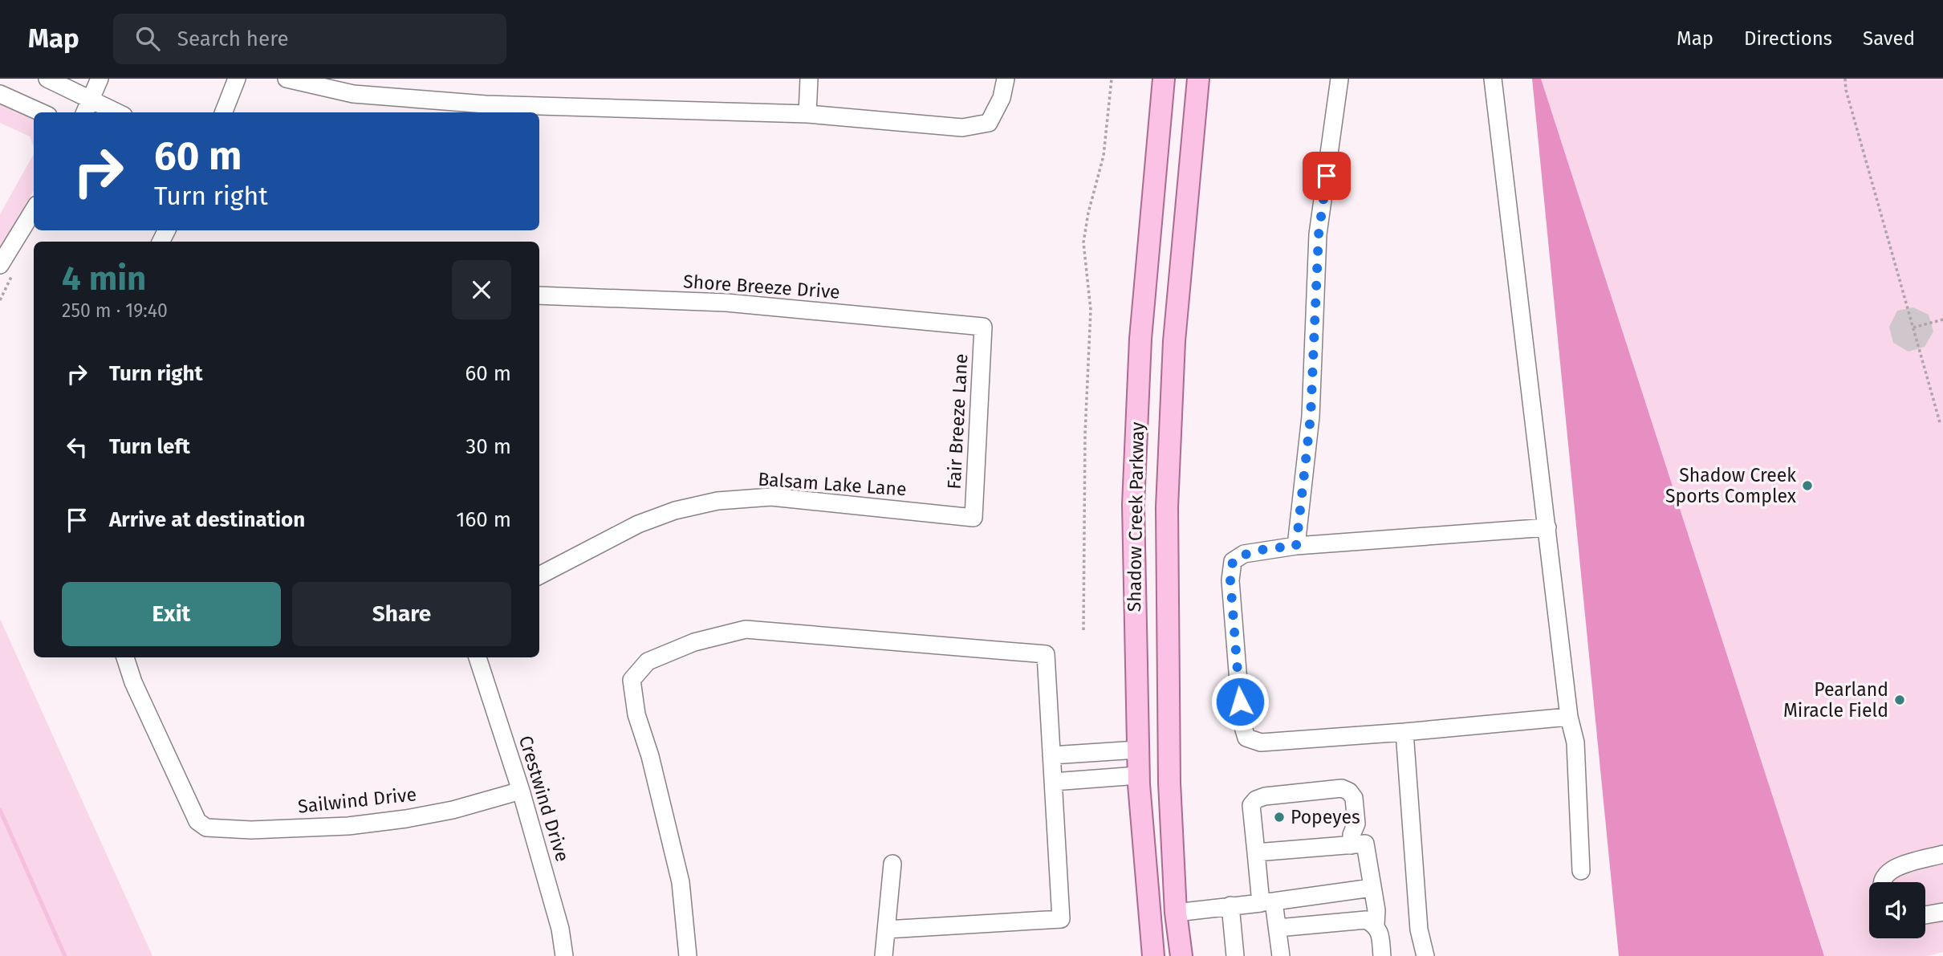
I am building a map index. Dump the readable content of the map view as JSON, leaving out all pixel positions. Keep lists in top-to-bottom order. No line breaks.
{"streets":{"main road":["Shadow Creek Parkway"],"street":["Shore Breeze Drive","Fair Breeze Lane","Balsam Lake Lane","Crestwind Drive","Sailwind Drive"]},"crossings":[["Shore Breeze Drive","Fair Breeze Lane"],["Fair Breeze Lane","Balsam Lake Lane"],["Crestwind Drive","Sailwind Drive"]],"places":["Shadow Creek Sports Complex","Pearland Miracle Field","Popeyes"],"page":{"header":"Map","search":"Search here","nav":["Map","Directions","Saved"],"turn":["60 m","Turn right"],"heading":["4 min","250 m · 19:40"],"list":[{"name":"Turn right","value":"60 m"},{"name":"Turn left","value":"30 m"},{"name":"Arrive at destination","value":"160 m"}],"buttons":["Exit","Share"]}}
